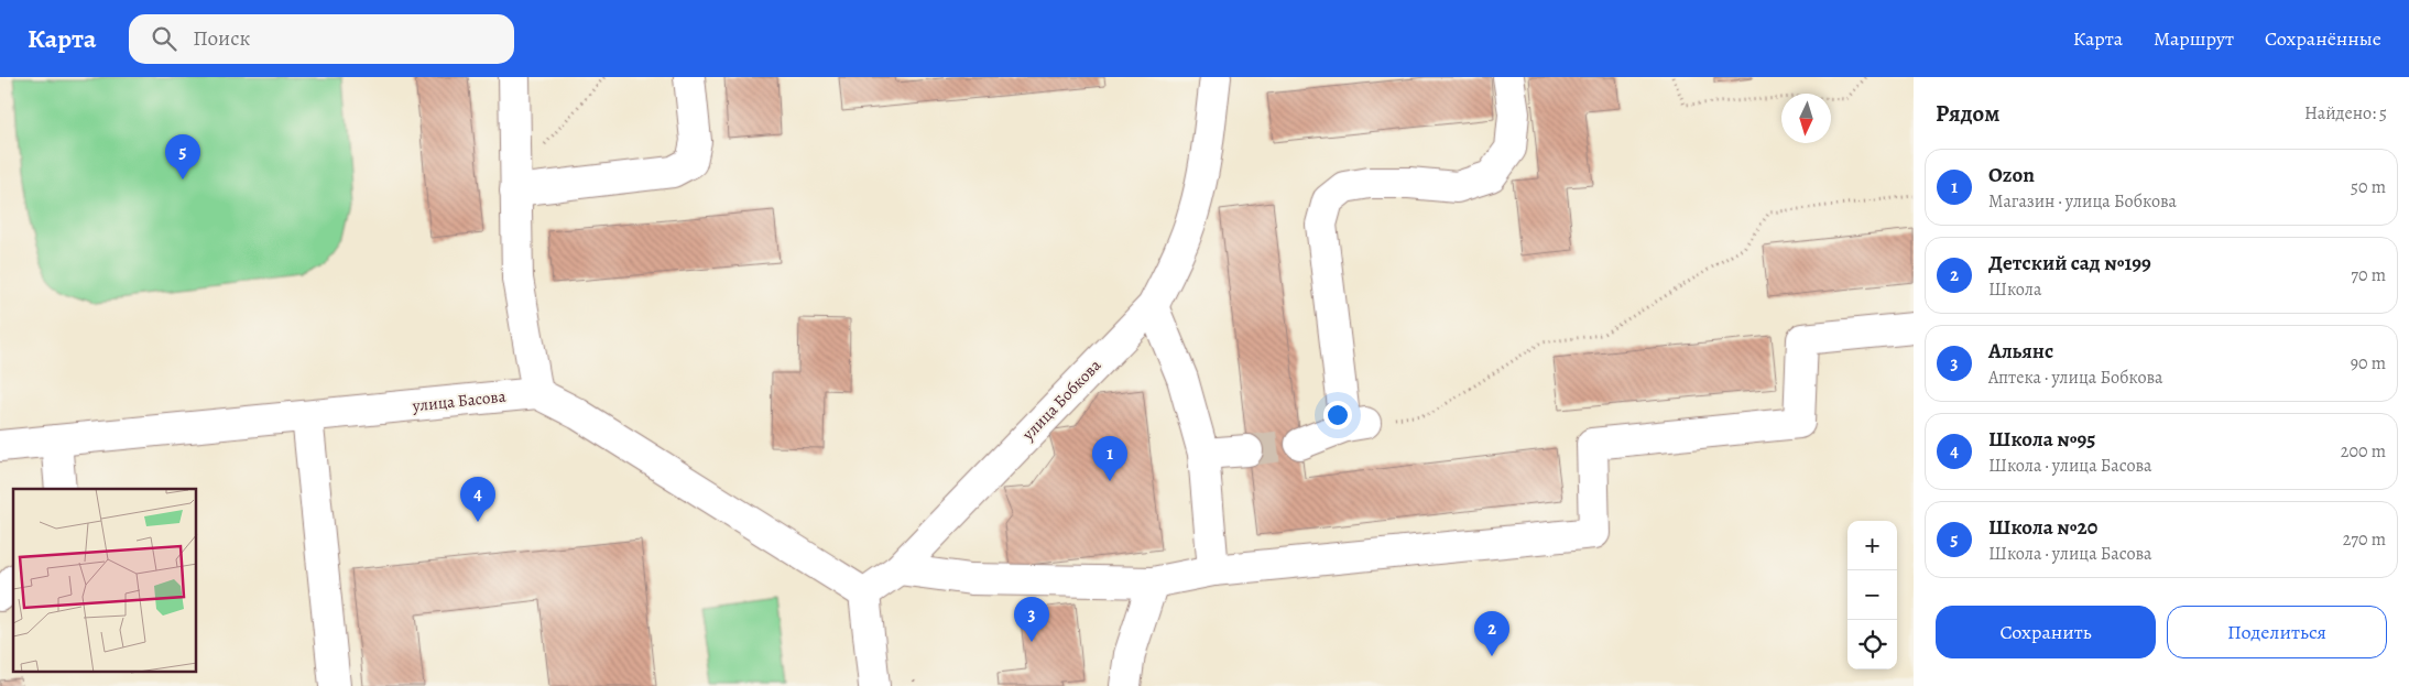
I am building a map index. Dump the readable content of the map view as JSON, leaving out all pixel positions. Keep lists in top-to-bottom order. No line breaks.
{"streets":{"street":["улица Бобкова","улица Басова"]},"north":"bottom","page":{"header":"Карта","search":"Поиск","nav":["Карта","Маршрут","Сохранённые"],"heading":["Рядом","Найдено: 5"],"pins":["5","1","4","3","2"],"list":[{"mark":"1","name":"Ozon","note":"Магазин · улица Бобкова","value":"50 m"},{"mark":"2","name":"Детский сад №199","note":"Школа","value":"70 m"},{"mark":"3","name":"Альянс","note":"Аптека · улица Бобкова","value":"90 m"},{"mark":"4","name":"Школа №95","note":"Школа · улица Басова","value":"200 m"},{"mark":"5","name":"Школа №20","note":"Школа · улица Басова","value":"270 m"}],"map_buttons":["+","−"],"buttons":["Сохранить","Поделиться"]}}
